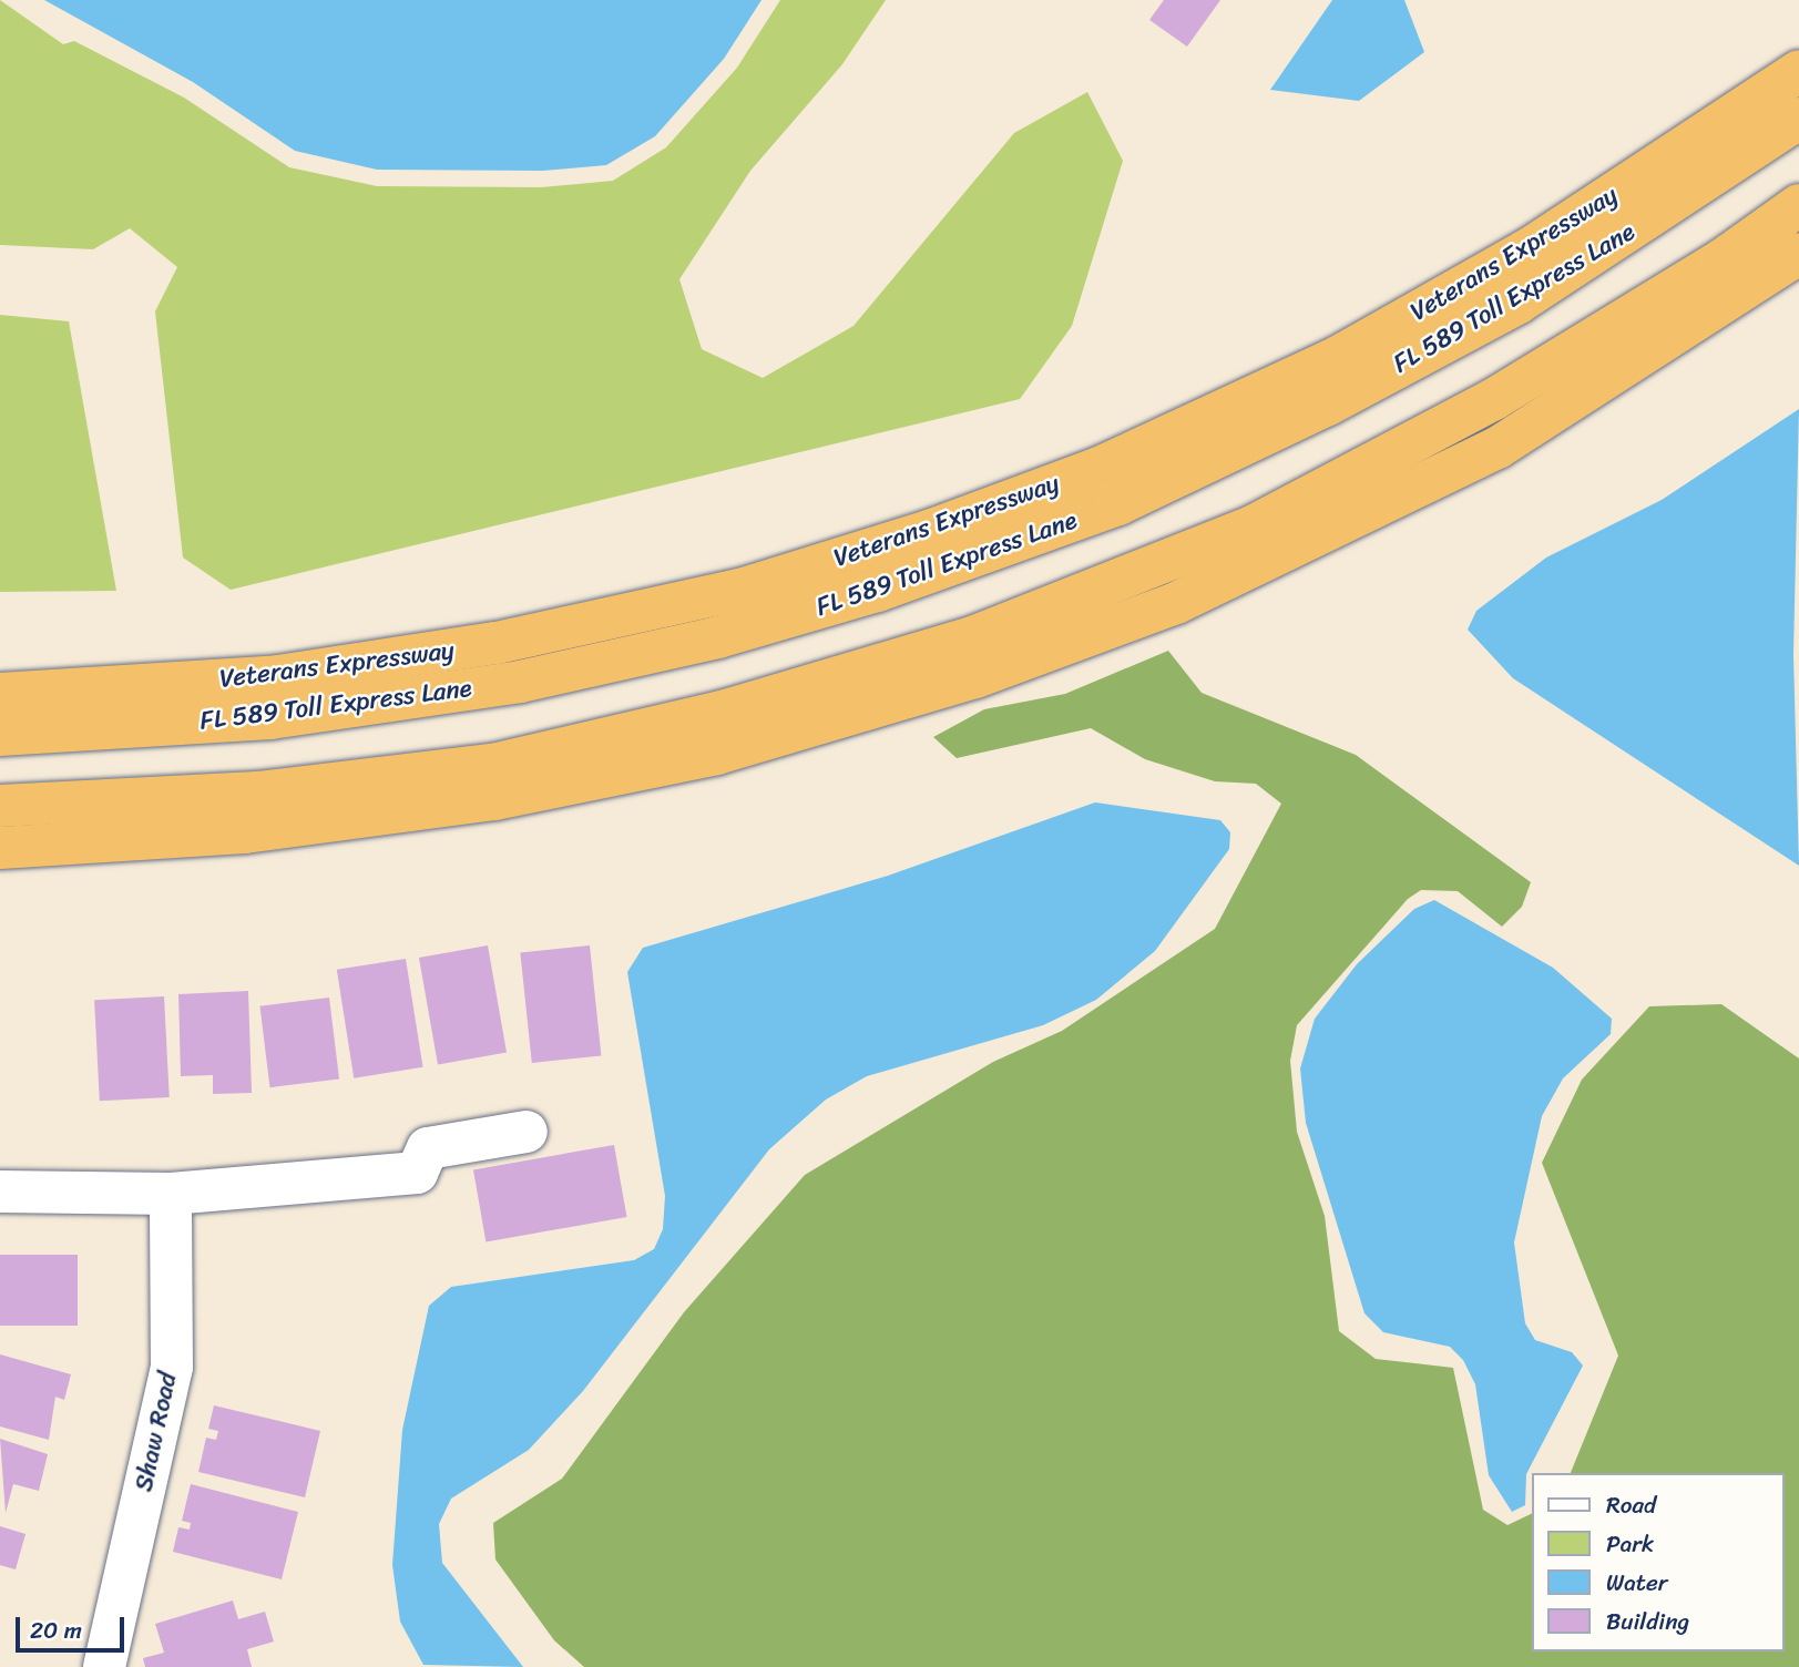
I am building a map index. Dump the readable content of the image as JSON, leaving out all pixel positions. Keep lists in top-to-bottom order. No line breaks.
{"streets":{"highway":["Veterans Expressway","FL 589 Toll Express Lane"],"street":["Shaw Road"]},"legend":["Road","Park","Water","Building"],"scale_bar":"20 m"}
